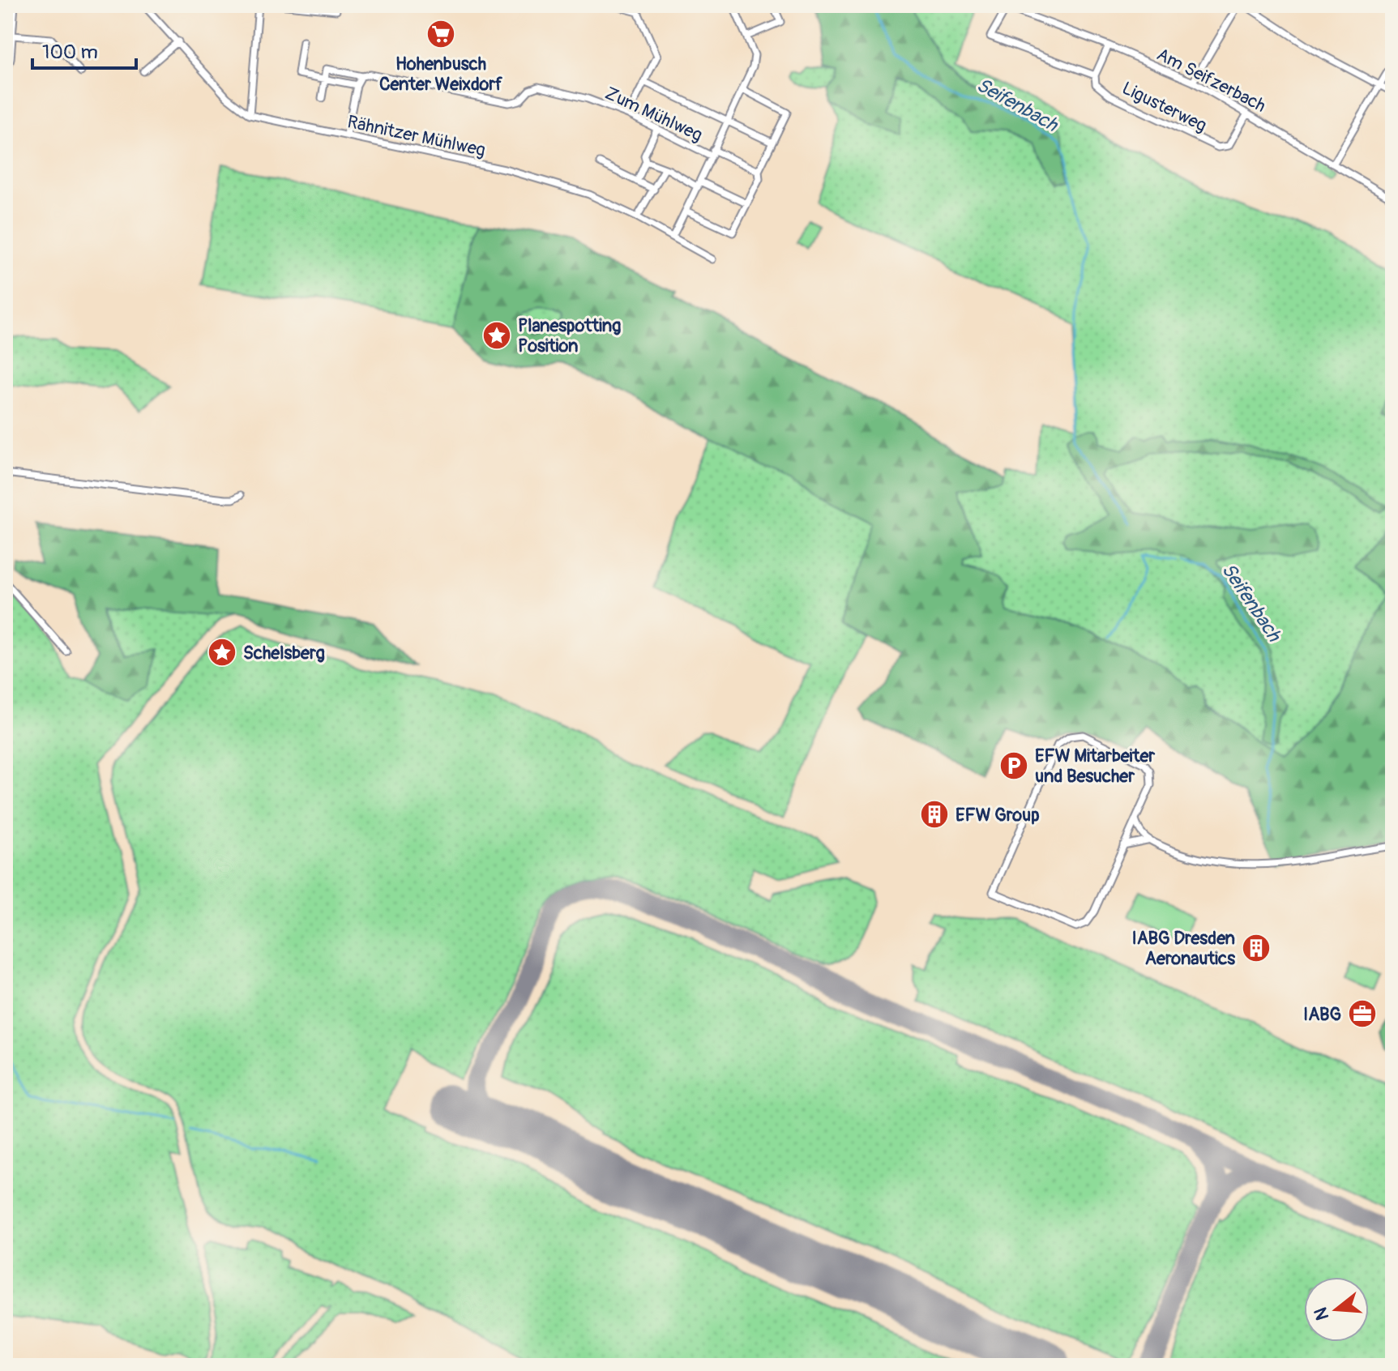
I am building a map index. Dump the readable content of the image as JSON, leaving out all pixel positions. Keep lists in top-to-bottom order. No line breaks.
{"streets":{"street":["Am Seifzerbach","Ligusterweg","Zum Mühlweg","Rähnitzer Mühlweg"]},"crossings":[["Am Seifzerbach","Ligusterweg"]],"water":["Seifenbach"],"places":{"supermarket":["Hohenbusch Center Weixdorf"],"place":["Planespotting Position","Schelsberg"],"parking":["EFW Mitarbeiter und Besucher"],"building":["EFW Group","IABG Dresden Aeronautics"],"office":["IABG"]},"scale_bar":"100 m","north":"left"}
